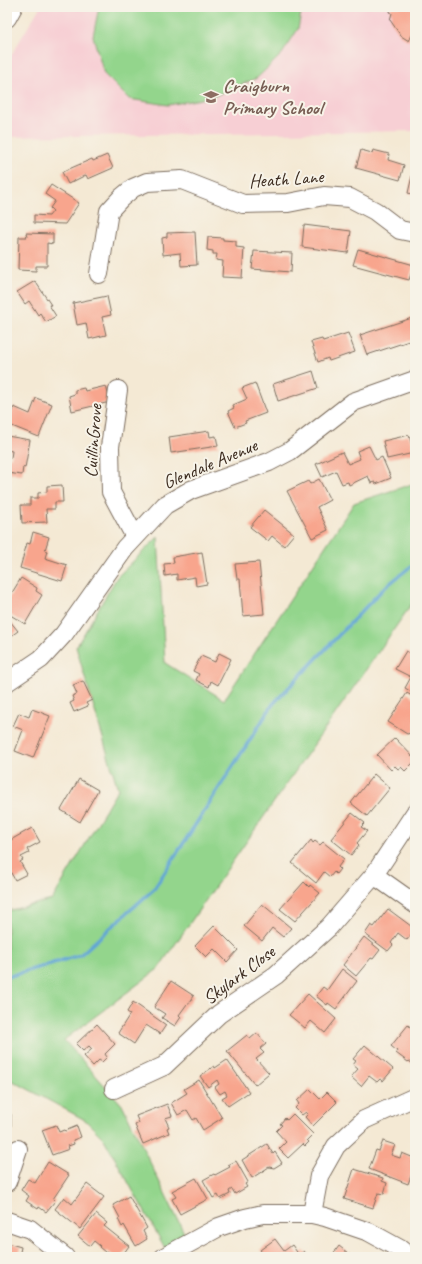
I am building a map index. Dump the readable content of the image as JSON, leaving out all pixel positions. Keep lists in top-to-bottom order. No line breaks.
{"streets":{"street":["Heath Lane","CuillinGrove","Glendale Avenue","Skylark Close"]},"crossings":[["CuillinGrove","Glendale Avenue"]],"places":{"school or university":["Craigburn Primary School"]}}
